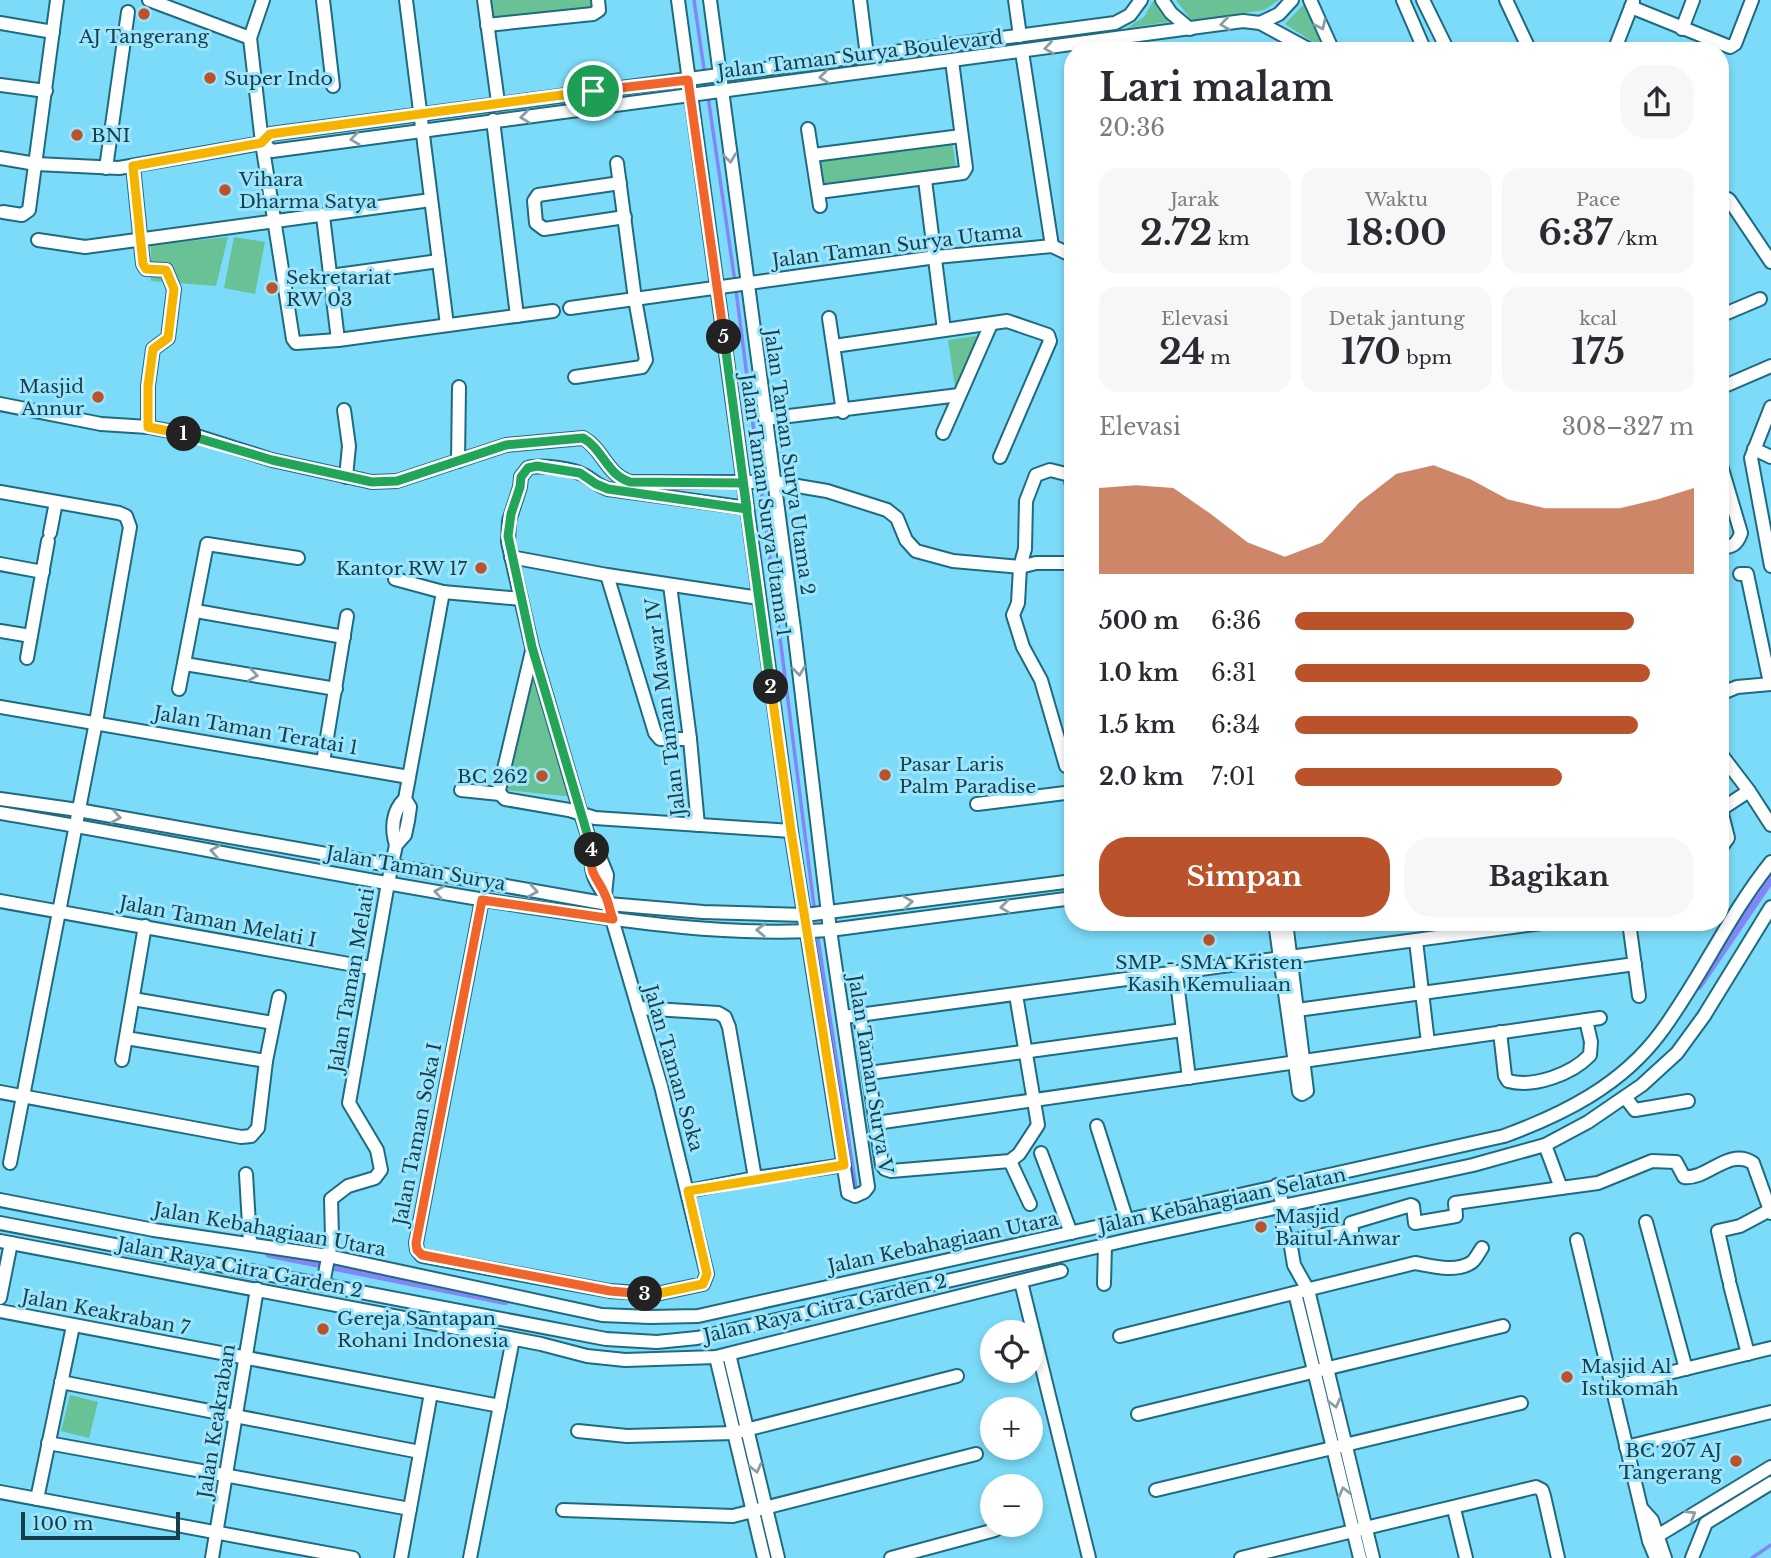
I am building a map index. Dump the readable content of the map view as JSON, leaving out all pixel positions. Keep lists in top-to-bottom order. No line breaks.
{"streets":{"street":["Jalan Taman Surya Boulevard","Jalan Taman Surya Utama","Jalan Taman Surya Utama 2","Jalan Taman Surya Utama 1","Jalan Taman Mawar IV","Jalan Taman Teratai 1","Jalan Taman Surya","Jalan Taman Melati I","Jalan Taman Melati","Jalan Taman Soka","Jalan Taman Surya V","Jalan Taman Soka I","Jalan Kebahagiaan Selatan","Jalan Kebahagiaan Utara","Jalan Raya Citra Garden 2","Jalan Keakraban 7","Jalan Keakraban"]},"crossings":[["Jalan Taman Surya Boulevard","Jalan Taman Surya Utama"],["Jalan Taman Surya Boulevard","Jalan Taman Surya Utama 2"],["Jalan Taman Surya Boulevard","Jalan Taman Surya Utama 1"],["Jalan Taman Surya Utama","Jalan Taman Surya Utama 2"],["Jalan Taman Surya Utama","Jalan Taman Surya Utama 1"],["Jalan Taman Surya Utama 2","Jalan Taman Surya"],["Jalan Taman Surya Utama 2","Jalan Taman Surya V"],["Jalan Taman Surya Utama 1","Jalan Taman Surya"],["Jalan Taman Surya Utama 1","Jalan Taman Soka"],["Jalan Taman Surya Utama 1","Jalan Taman Surya V"],["Jalan Taman Teratai 1","Jalan Taman Melati"],["Jalan Taman Surya","Jalan Taman Melati"],["Jalan Taman Surya","Jalan Taman Soka"],["Jalan Taman Surya","Jalan Taman Surya V"],["Jalan Taman Surya","Jalan Taman Soka I"],["Jalan Taman Melati I","Jalan Taman Melati"],["Jalan Taman Melati","Jalan Kebahagiaan Utara"],["Jalan Taman Soka","Jalan Taman Soka I"],["Jalan Kebahagiaan Selatan","Jalan Kebahagiaan Utara"],["Jalan Raya Citra Garden 2","Jalan Keakraban"],["Jalan Keakraban 7","Jalan Keakraban"]],"places":["AJ Tangerang","Super Indo","BNI","Vihara Dharma Satya","Sekretariat RW 03","Masjid Annur","Kantor RW 17","Pasar Laris Palm Paradise","BC 262","SMP - SMA Kristen Kasih Kemuliaan","Masjid Baitul Anwar","Gereja Santapan Rohani Indonesia","Masjid Al Istikomah","BC 207 AJ Tangerang"],"scale_bar":"100 m","page":{"heading":["Lari malam","20:36"],"stats":[["Jarak","2.72 km"],["Waktu","18:00"],["Pace","6:37 /km"],["Elevasi","24 m"],["Detak jantung","170 bpm"],["kcal","175"]],"pins":["5","1","2","4","3"],"chart":["Elevasi","308–327 m"],"list":[{"name":"500 m","note":"6:36"},{"name":"1.0 km","note":"6:31"},{"name":"1.5 km","note":"6:34"},{"name":"2.0 km","note":"7:01"}],"buttons":["Simpan","Bagikan"],"map_buttons":["+","−"],"scale":"100 m"}}
